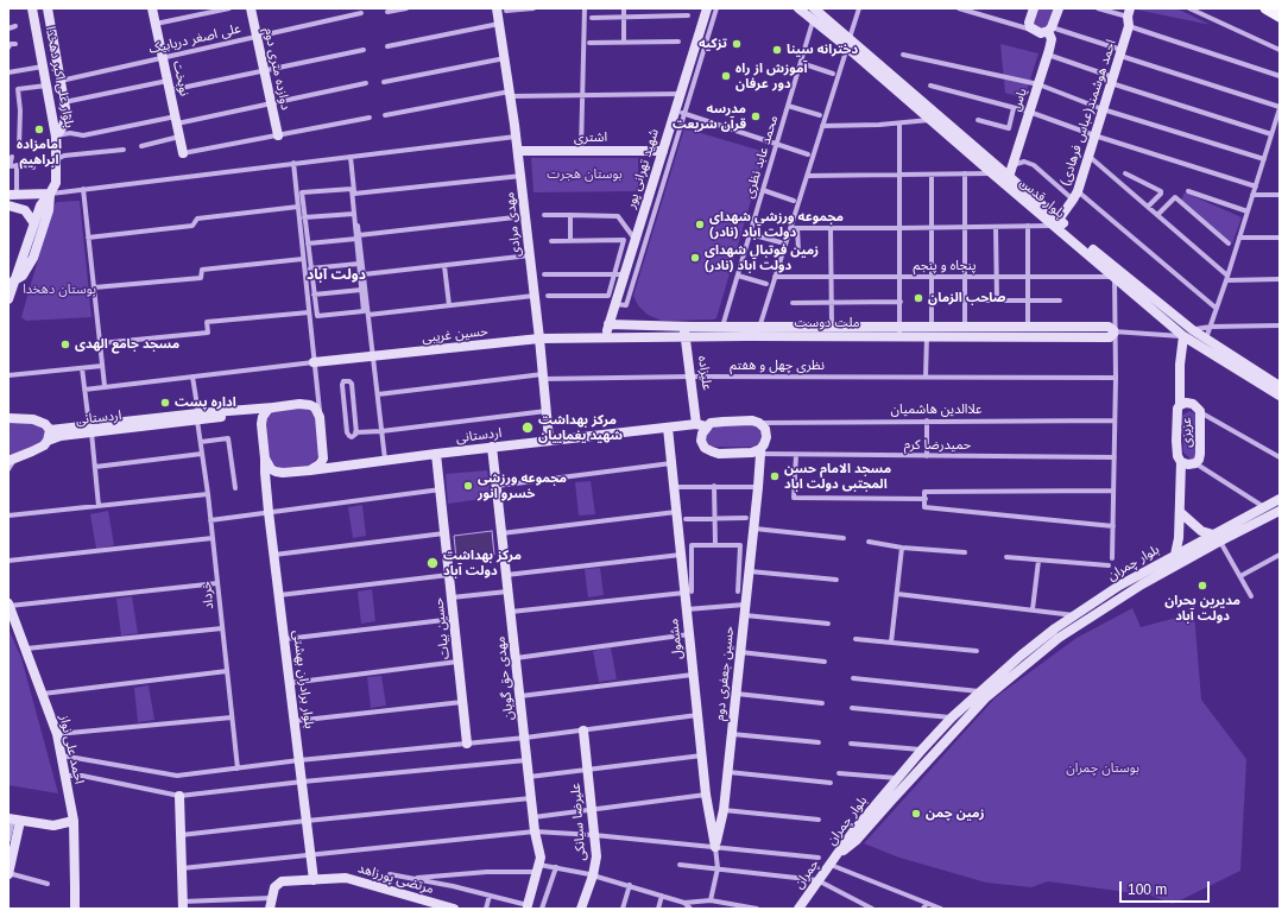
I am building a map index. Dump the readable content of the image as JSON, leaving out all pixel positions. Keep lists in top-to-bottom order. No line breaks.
{"streets":{"street":["علی اصغر دریابیک","دوازده متری دوم","بلوار علی اکبر دهخدا","نوبخت","یاس","احمد هوشمند(عباس فرهادی)","اشتری","محمد عابد نظری","شهید تهرانی پور","بلوار قدس","مهدی مرادی","پنجاه و پنجم","ملت دوست","حسین غریبی","نظری چهل و هفتم","علیزاده","علاالدین هاشمیان","اردستانی","عزیزی","حمیدرضا کرم","بلوار چمران","خرداد","حسین بیات","مشمول","حسین جعفری دوم","مهدی حق گویان","بلوار برادران بهشتی","احمد علی نواز","علیرضا سیانکی","چمران","مرتضی پورزاهد"]},"crossings":[["علی اصغر دریابیک","دوازده متری دوم"],["علی اصغر دریابیک","بلوار علی اکبر دهخدا"],["علی اصغر دریابیک","نوبخت"],["یاس","بلوار قدس"],["احمد هوشمند(عباس فرهادی)","بلوار قدس"],["اشتری","شهید تهرانی پور"],["اشتری","مهدی مرادی"],["محمد عابد نظری","بلوار قدس"],["محمد عابد نظری","ملت دوست"],["شهید تهرانی پور","ملت دوست"],["بلوار قدس","پنجاه و پنجم"],["مهدی مرادی","ملت دوست"],["مهدی مرادی","حسین غریبی"],["مهدی مرادی","نظری چهل و هفتم"],["مهدی مرادی","اردستانی"],["ملت دوست","حسین غریبی"],["ملت دوست","علیزاده"],["نظری چهل و هفتم","علیزاده"],["علیزاده","اردستانی"],["علیزاده","حمیدرضا کرم"],["علیزاده","حسین جعفری دوم"],["علاالدین هاشمیان","اردستانی"],["علاالدین هاشمیان","حسین جعفری دوم"],["اردستانی","خرداد"],["اردستانی","حسین بیات"],["اردستانی","مشمول"],["اردستانی","حسین جعفری دوم"],["اردستانی","مهدی حق گویان"],["اردستانی","بلوار برادران بهشتی"],["حمیدرضا کرم","حسین جعفری دوم"],["بلوار چمران","چمران"],["مشمول","حسین جعفری دوم"],["بلوار برادران بهشتی","مرتضی پورزاهد"]],"districts":["دولت آباد"],"parks":["بوستان هجرت","بوستان دهخدا","بوستان چمران"],"places":["تزکیه","دخترانه سینا","آموزش از راه دور عرفان","مدرسه قرآن شریعت","امامزاده ابراهیم","مجموعه ورزشی شهدای دولت آباد (نادر)","زمین فوتبال شهدای دولت آباد (نادر)","صاحب الزمان","مسجد جامع الهدی","اداره پست","مرکز بهداشت شهید یغماییان","مسجد الامام حسن المجتبى دولت اباد","مجموعه ورزشی خسرو انور","مرکز بهداشت دولت آباد","مدیرین بحران دولت آباد","زمین چمن"],"scale_bar":"100 m"}
